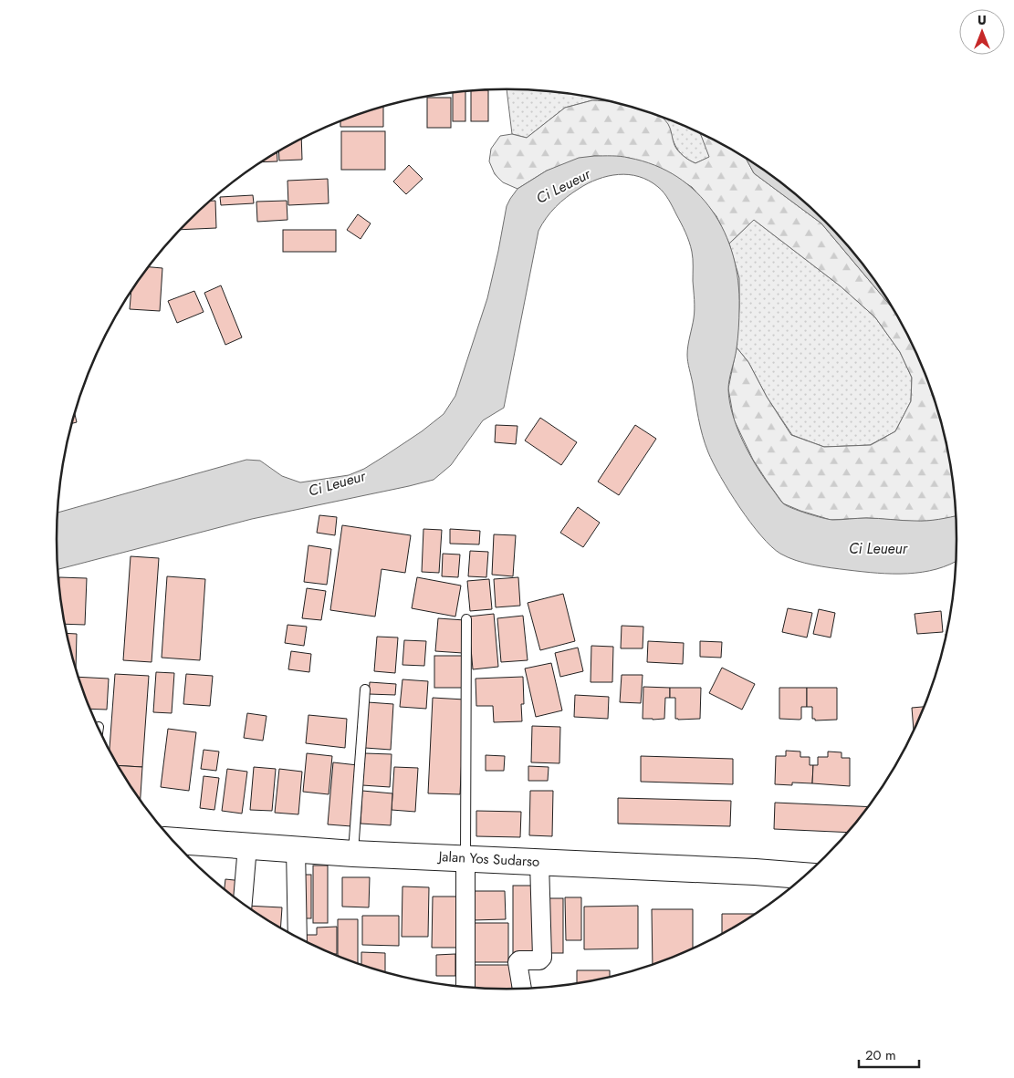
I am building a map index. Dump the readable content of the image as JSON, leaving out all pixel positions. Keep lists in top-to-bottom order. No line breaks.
{"streets":{"main road":["Jalan Yos Sudarso"]},"water":["Ci Leueur"],"scale_bar":"20 m","north":"top"}
